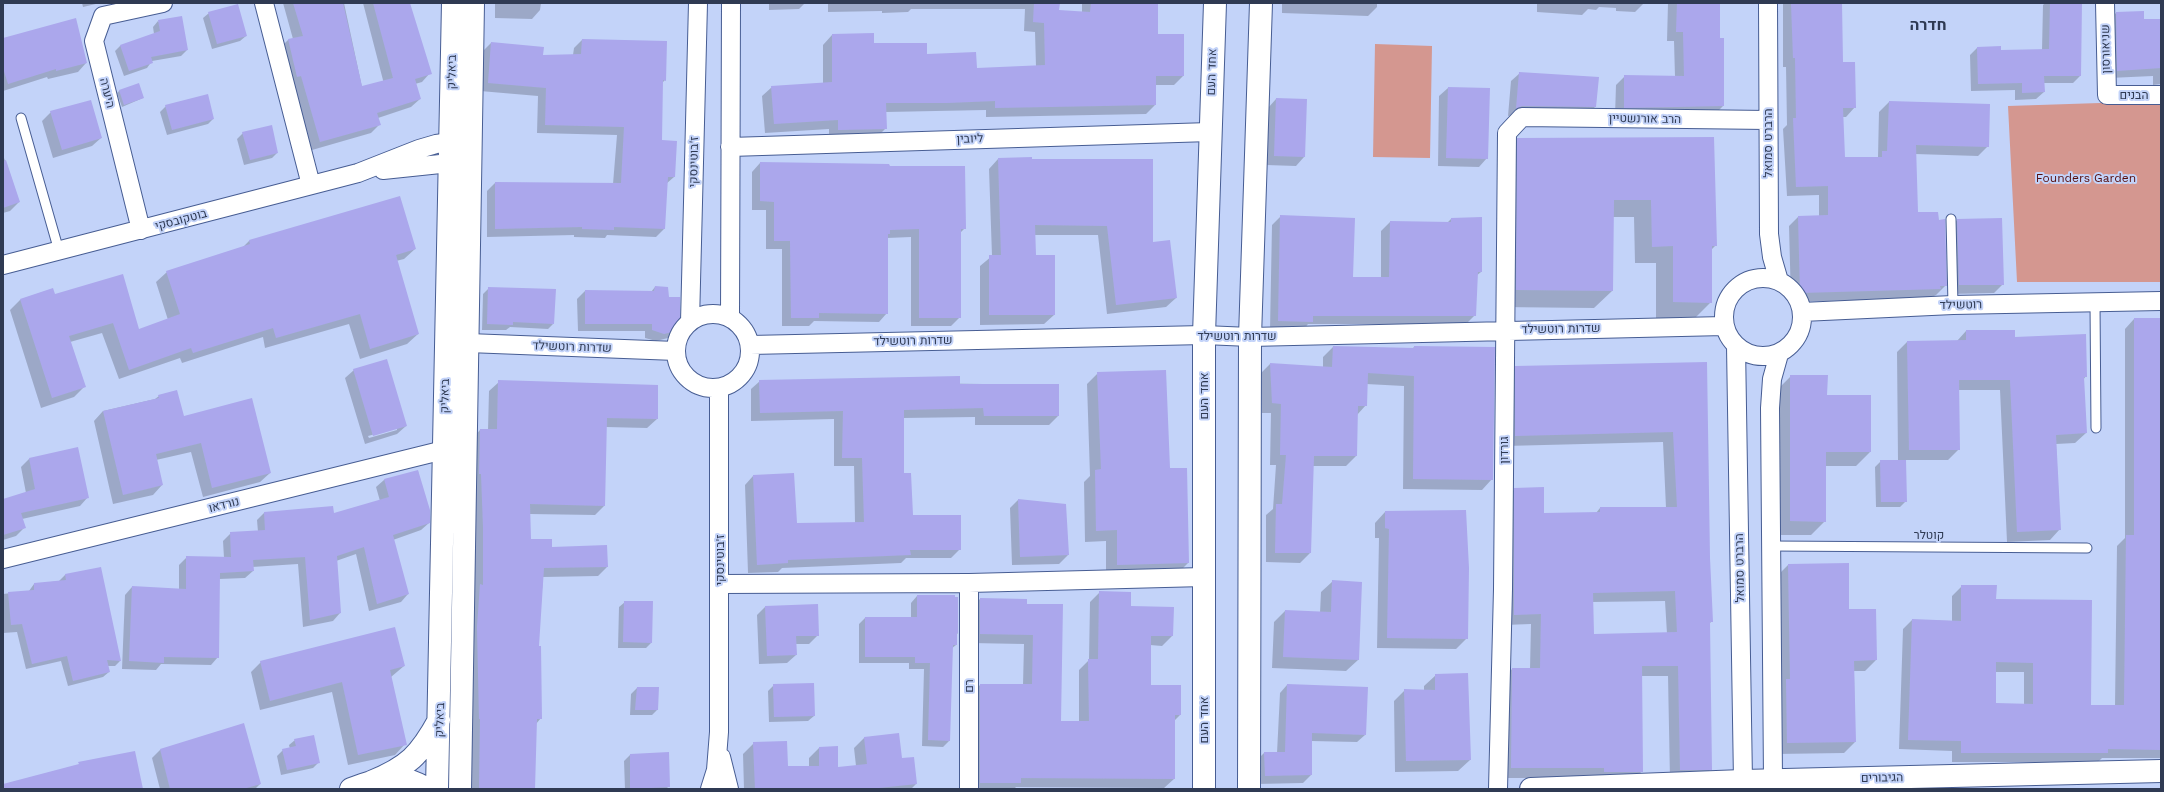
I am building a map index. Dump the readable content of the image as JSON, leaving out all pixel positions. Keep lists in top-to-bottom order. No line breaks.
{"streets":{"street":["שניאורסון","ביאליק","אחד העם","היערה","הבנים","הרב אורנשטיין","ליובין","הרברט סמואל","ז'בוטינסקי","בוטקובסקי","רוטשילד","שדרות רוטשילד","גורדון","נורדאו","רם","הגיבורים"],"lane":["קוטלר"]},"crossings":[["שניאורסון","הבנים"],["ביאליק","בוטקובסקי"],["ביאליק","שדרות רוטשילד"],["ביאליק","נורדאו"],["אחד העם","ליובין"],["אחד העם","שדרות רוטשילד"],["היערה","בוטקובסקי"],["הרב אורנשטיין","הרברט סמואל"],["הרב אורנשטיין","גורדון"],["הרברט סמואל","רוטשילד"],["הרברט סמואל","שדרות רוטשילד"],["הרברט סמואל","הגיבורים"],["ז'בוטינסקי","שדרות רוטשילד"],["רוטשילד","שדרות רוטשילד"],["שדרות רוטשילד","גורדון"]],"districts":["חדרה"],"parks":["Founders Garden"]}
